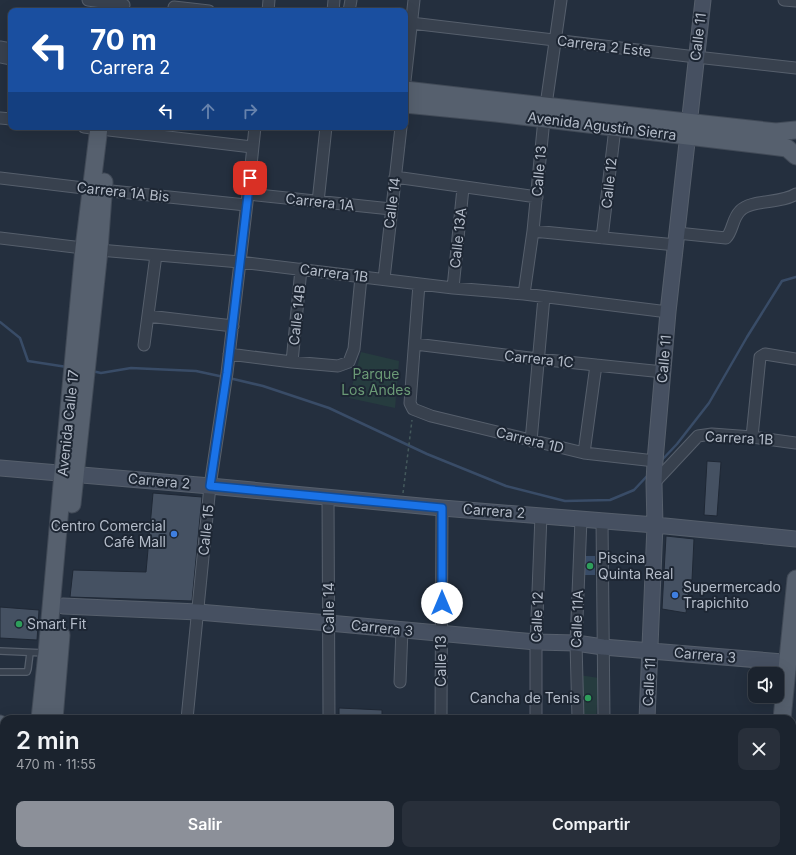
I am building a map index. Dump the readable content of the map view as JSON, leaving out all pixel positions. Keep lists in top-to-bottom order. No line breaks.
{"streets":{"main road":["Calle 11","Avenida Agustín Sierra","Avenida Calle 17","Carrera 2","Carrera 3"],"street":["Carrera 2 Este","Calle 13","Calle 12","Carrera 1A Bis","Carrera 1A","Calle 14","Calle 13A","Carrera 1B","Calle 14B","Carrera 1C","Carrera 1D","Calle 15","Calle 11A"]},"crossings":[["Calle 11","Carrera 2 Este"],["Calle 11","Avenida Agustín Sierra"],["Calle 11","Carrera 1B"],["Calle 11","Carrera 1C"],["Calle 11","Carrera 1D"],["Calle 11","Carrera 2"],["Calle 11","Carrera 3"],["Carrera 2 Este","Calle 13"],["Avenida Agustín Sierra","Calle 13"],["Avenida Agustín Sierra","Calle 12"],["Calle 13","Carrera 1B"],["Calle 13","Carrera 2"],["Calle 13","Carrera 3"],["Calle 12","Carrera 2"],["Calle 12","Carrera 3"],["Carrera 1A Bis","Avenida Calle 17"],["Carrera 1A Bis","Calle 15"],["Carrera 1A","Calle 14"],["Carrera 1A","Calle 15"],["Calle 14","Carrera 1B"],["Calle 14","Carrera 2"],["Calle 14","Carrera 3"],["Calle 13A","Carrera 1B"],["Carrera 1B","Calle 14B"],["Carrera 1B","Avenida Calle 17"],["Carrera 1B","Carrera 1D"],["Carrera 1B","Calle 15"],["Avenida Calle 17","Carrera 2"],["Avenida Calle 17","Carrera 3"],["Carrera 2","Calle 15"],["Carrera 2","Calle 11A"],["Calle 15","Carrera 3"],["Calle 11A","Carrera 3"]],"parks":["Parque Los Andes"],"places":["Centro Comercial Café Mall","Piscina Quinta Real","Supermercado Trapichito","Smart Fit","Cancha de Tenis"],"page":{"turn":["70 m","Carrera 2"],"heading":["2 min","470 m · 11:55"],"buttons":["Salir","Compartir"]}}
